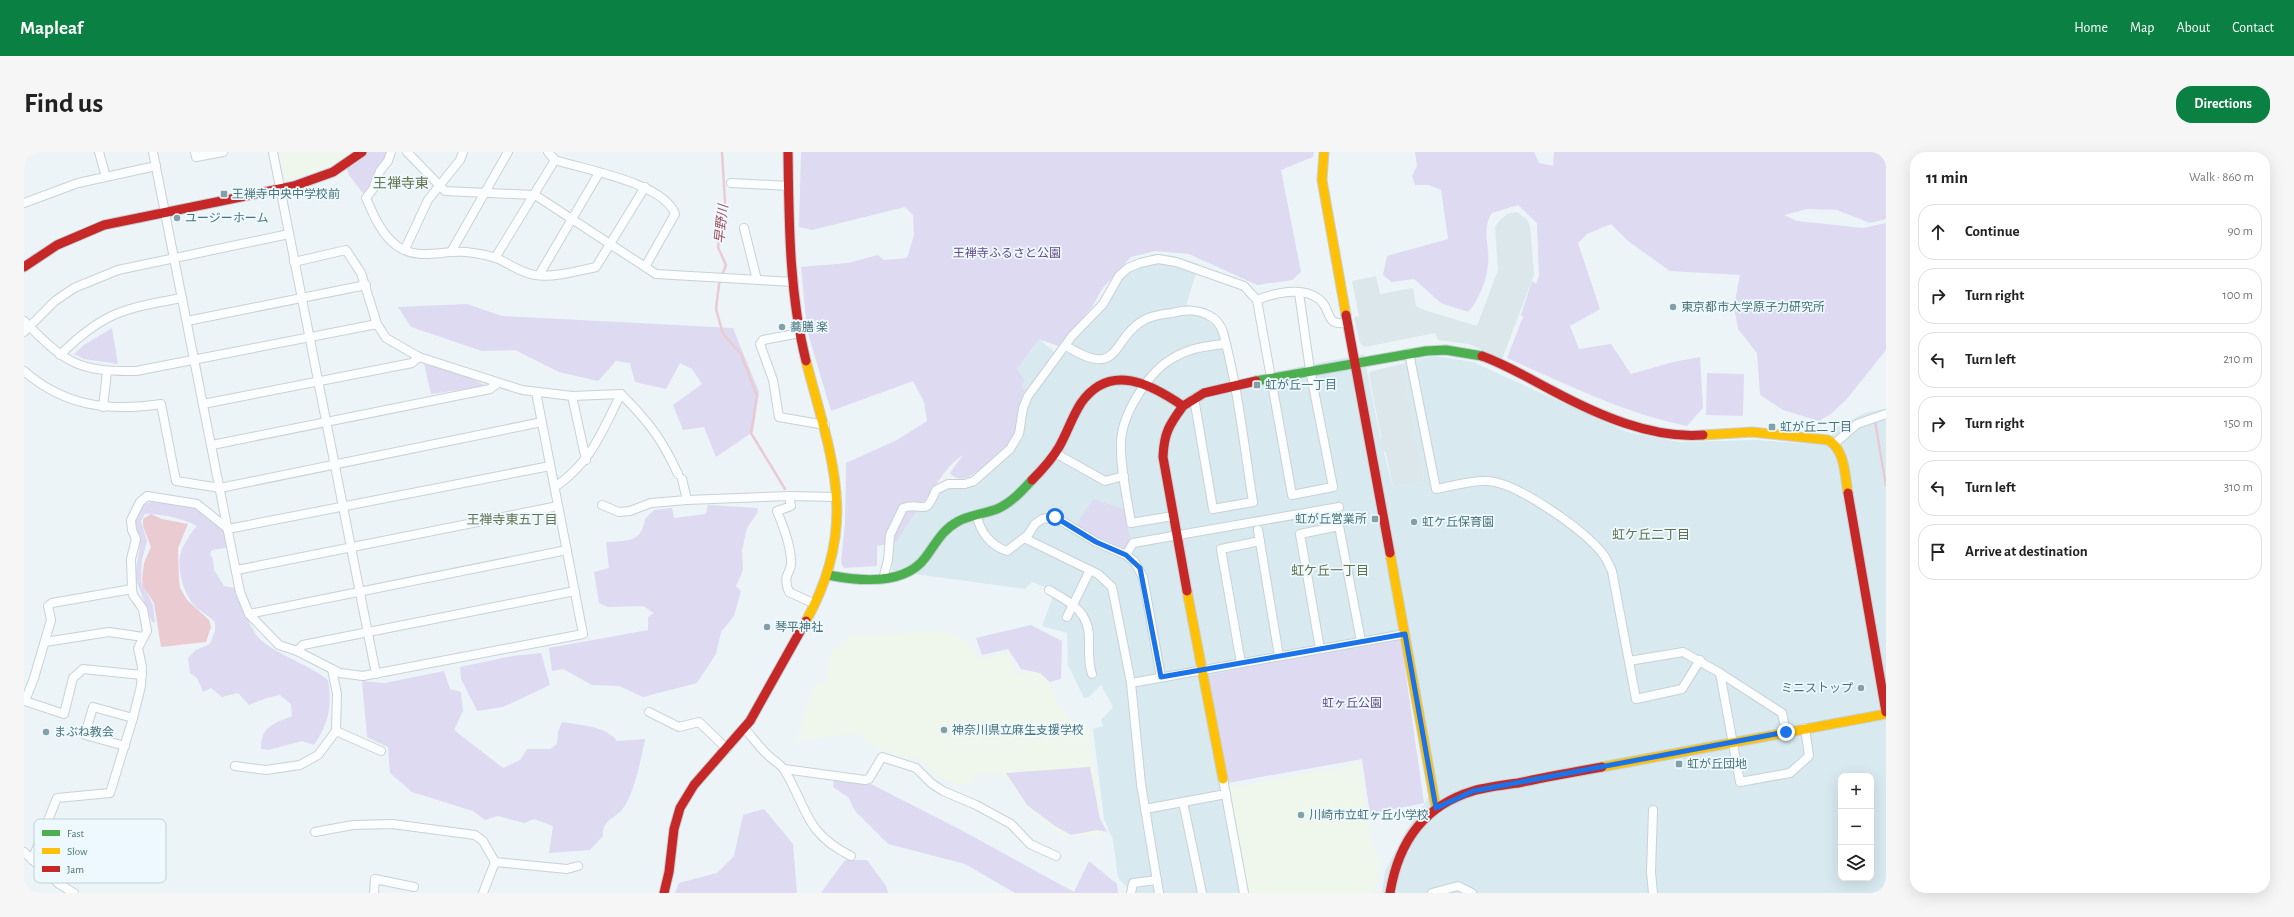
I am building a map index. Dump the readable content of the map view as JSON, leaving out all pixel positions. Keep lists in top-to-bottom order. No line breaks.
{"districts":["王禅寺東","王禅寺東五丁目","虹ケ丘二丁目","虹ケ丘一丁目"],"water":["早野川"],"parks":["王禅寺ふるさと公園","虹ヶ丘公園"],"places":{"transit":["王禅寺中央中学校前","虹が丘一丁目","虹が丘二丁目","虹が丘営業所","虹が丘団地"],"other":["ユージーホーム","東京都市大学原子力研究所","蕎膳 楽","虹ケ丘保育園","琴平神社","ミニストップ","神奈川県立麻生支援学校","まぶね教会","川崎市立虹ヶ丘小学校"]},"legend":["Fast","Slow","Jam"],"page":{"header":"Mapleaf","nav":["Home","Map","About","Contact"],"buttons":"Directions","title":"Find us","heading":["11 min","Walk · 860 m"],"list":[["Continue","90 m"],["Turn right","100 m"],["Turn left","210 m"],["Turn right","150 m"],["Turn left","310 m"],"Arrive at destination"],"map_buttons":["+","−"]}}
